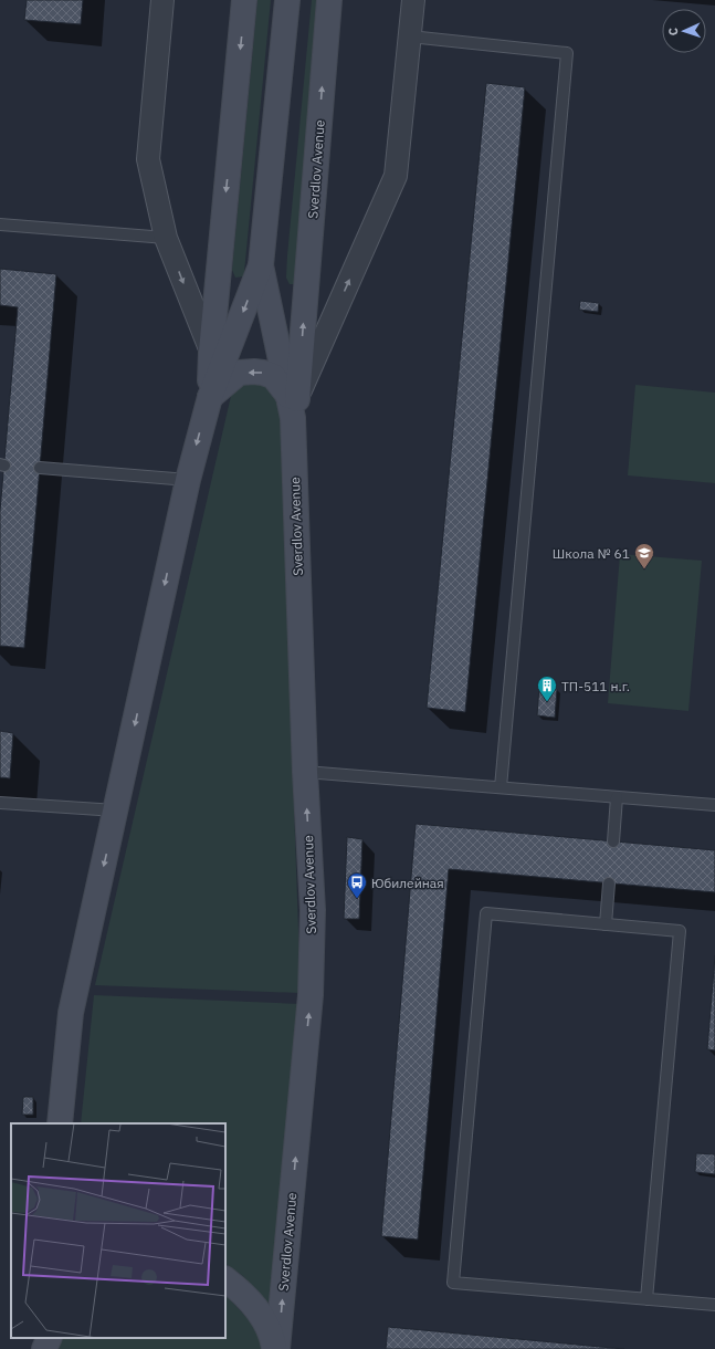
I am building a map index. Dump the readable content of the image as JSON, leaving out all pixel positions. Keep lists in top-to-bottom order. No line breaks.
{"streets":{"main road":["Sverdlov Avenue"]},"places":{"school or university":["Школа № 61"],"building":["ТП-511 н.г."],"bus stop":["Юбилейная"]},"north":"left"}
